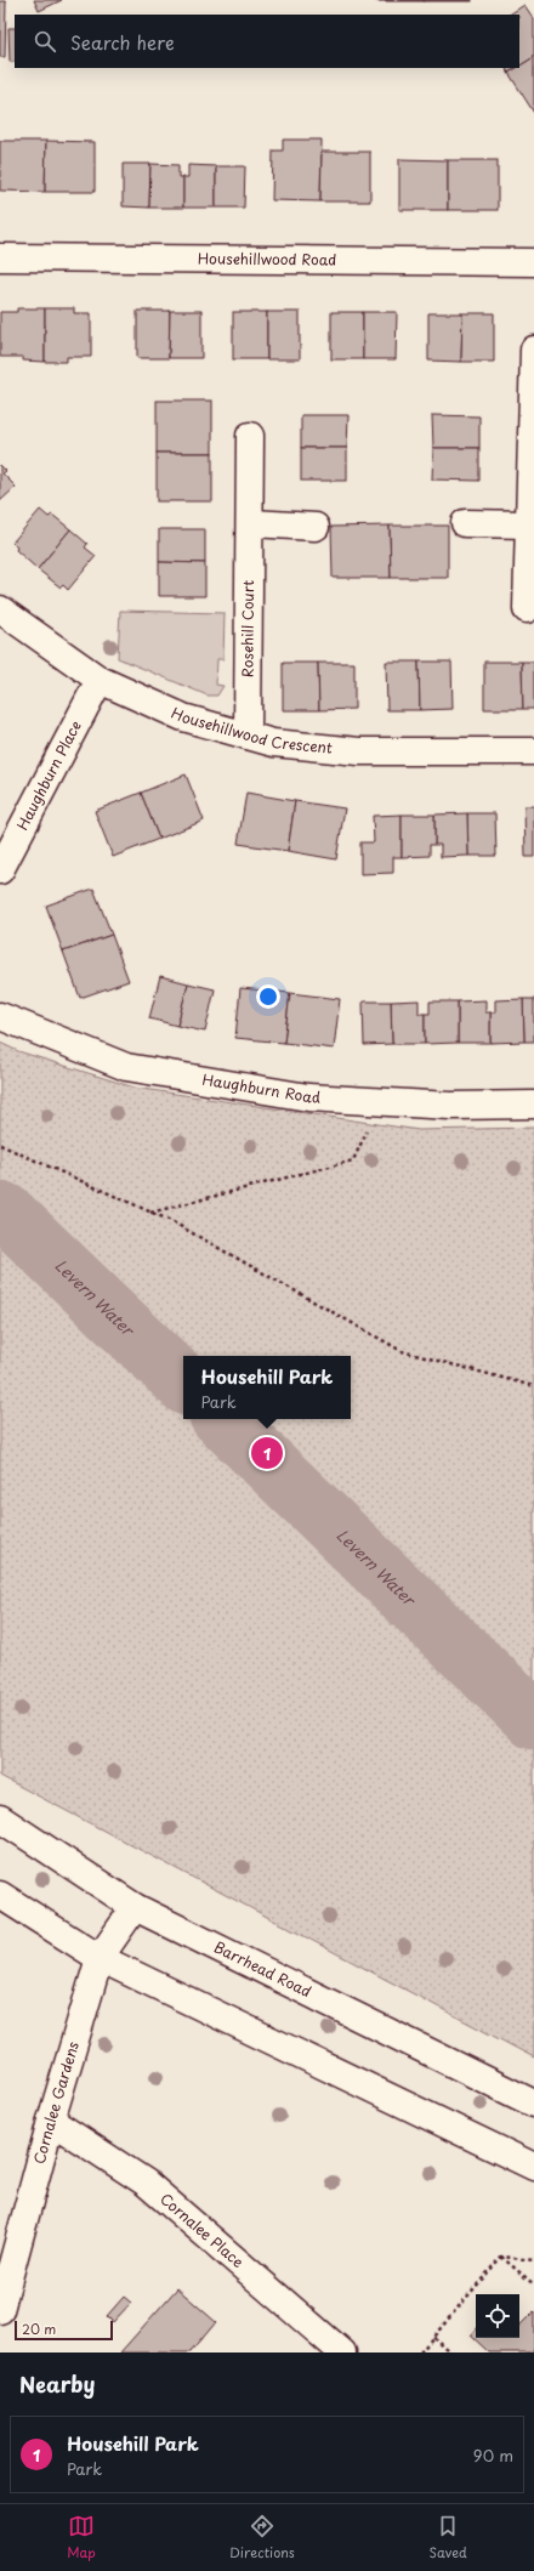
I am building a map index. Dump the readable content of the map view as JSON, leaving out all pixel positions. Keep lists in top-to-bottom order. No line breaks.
{"streets":{"street":["Househillwood Road","Rosehill Court","Househillwood Crescent","Haughburn Place","Haughburn Road","Barrhead Road","Cornalee Gardens","Cornalee Place"]},"crossings":[["Rosehill Court","Househillwood Crescent"],["Househillwood Crescent","Haughburn Place"],["Barrhead Road","Cornalee Gardens"],["Cornalee Gardens","Cornalee Place"]],"water":["Levern Water"],"scale_bar":"20 m","page":{"search":"Search here","popup":["Househill Park","Park"],"pins":"1","scale":"20 m","heading":"Nearby","list":[{"mark":"1","name":"Househill Park","note":"Park","value":"90 m"}],"nav":["Map","Directions","Saved"]}}
